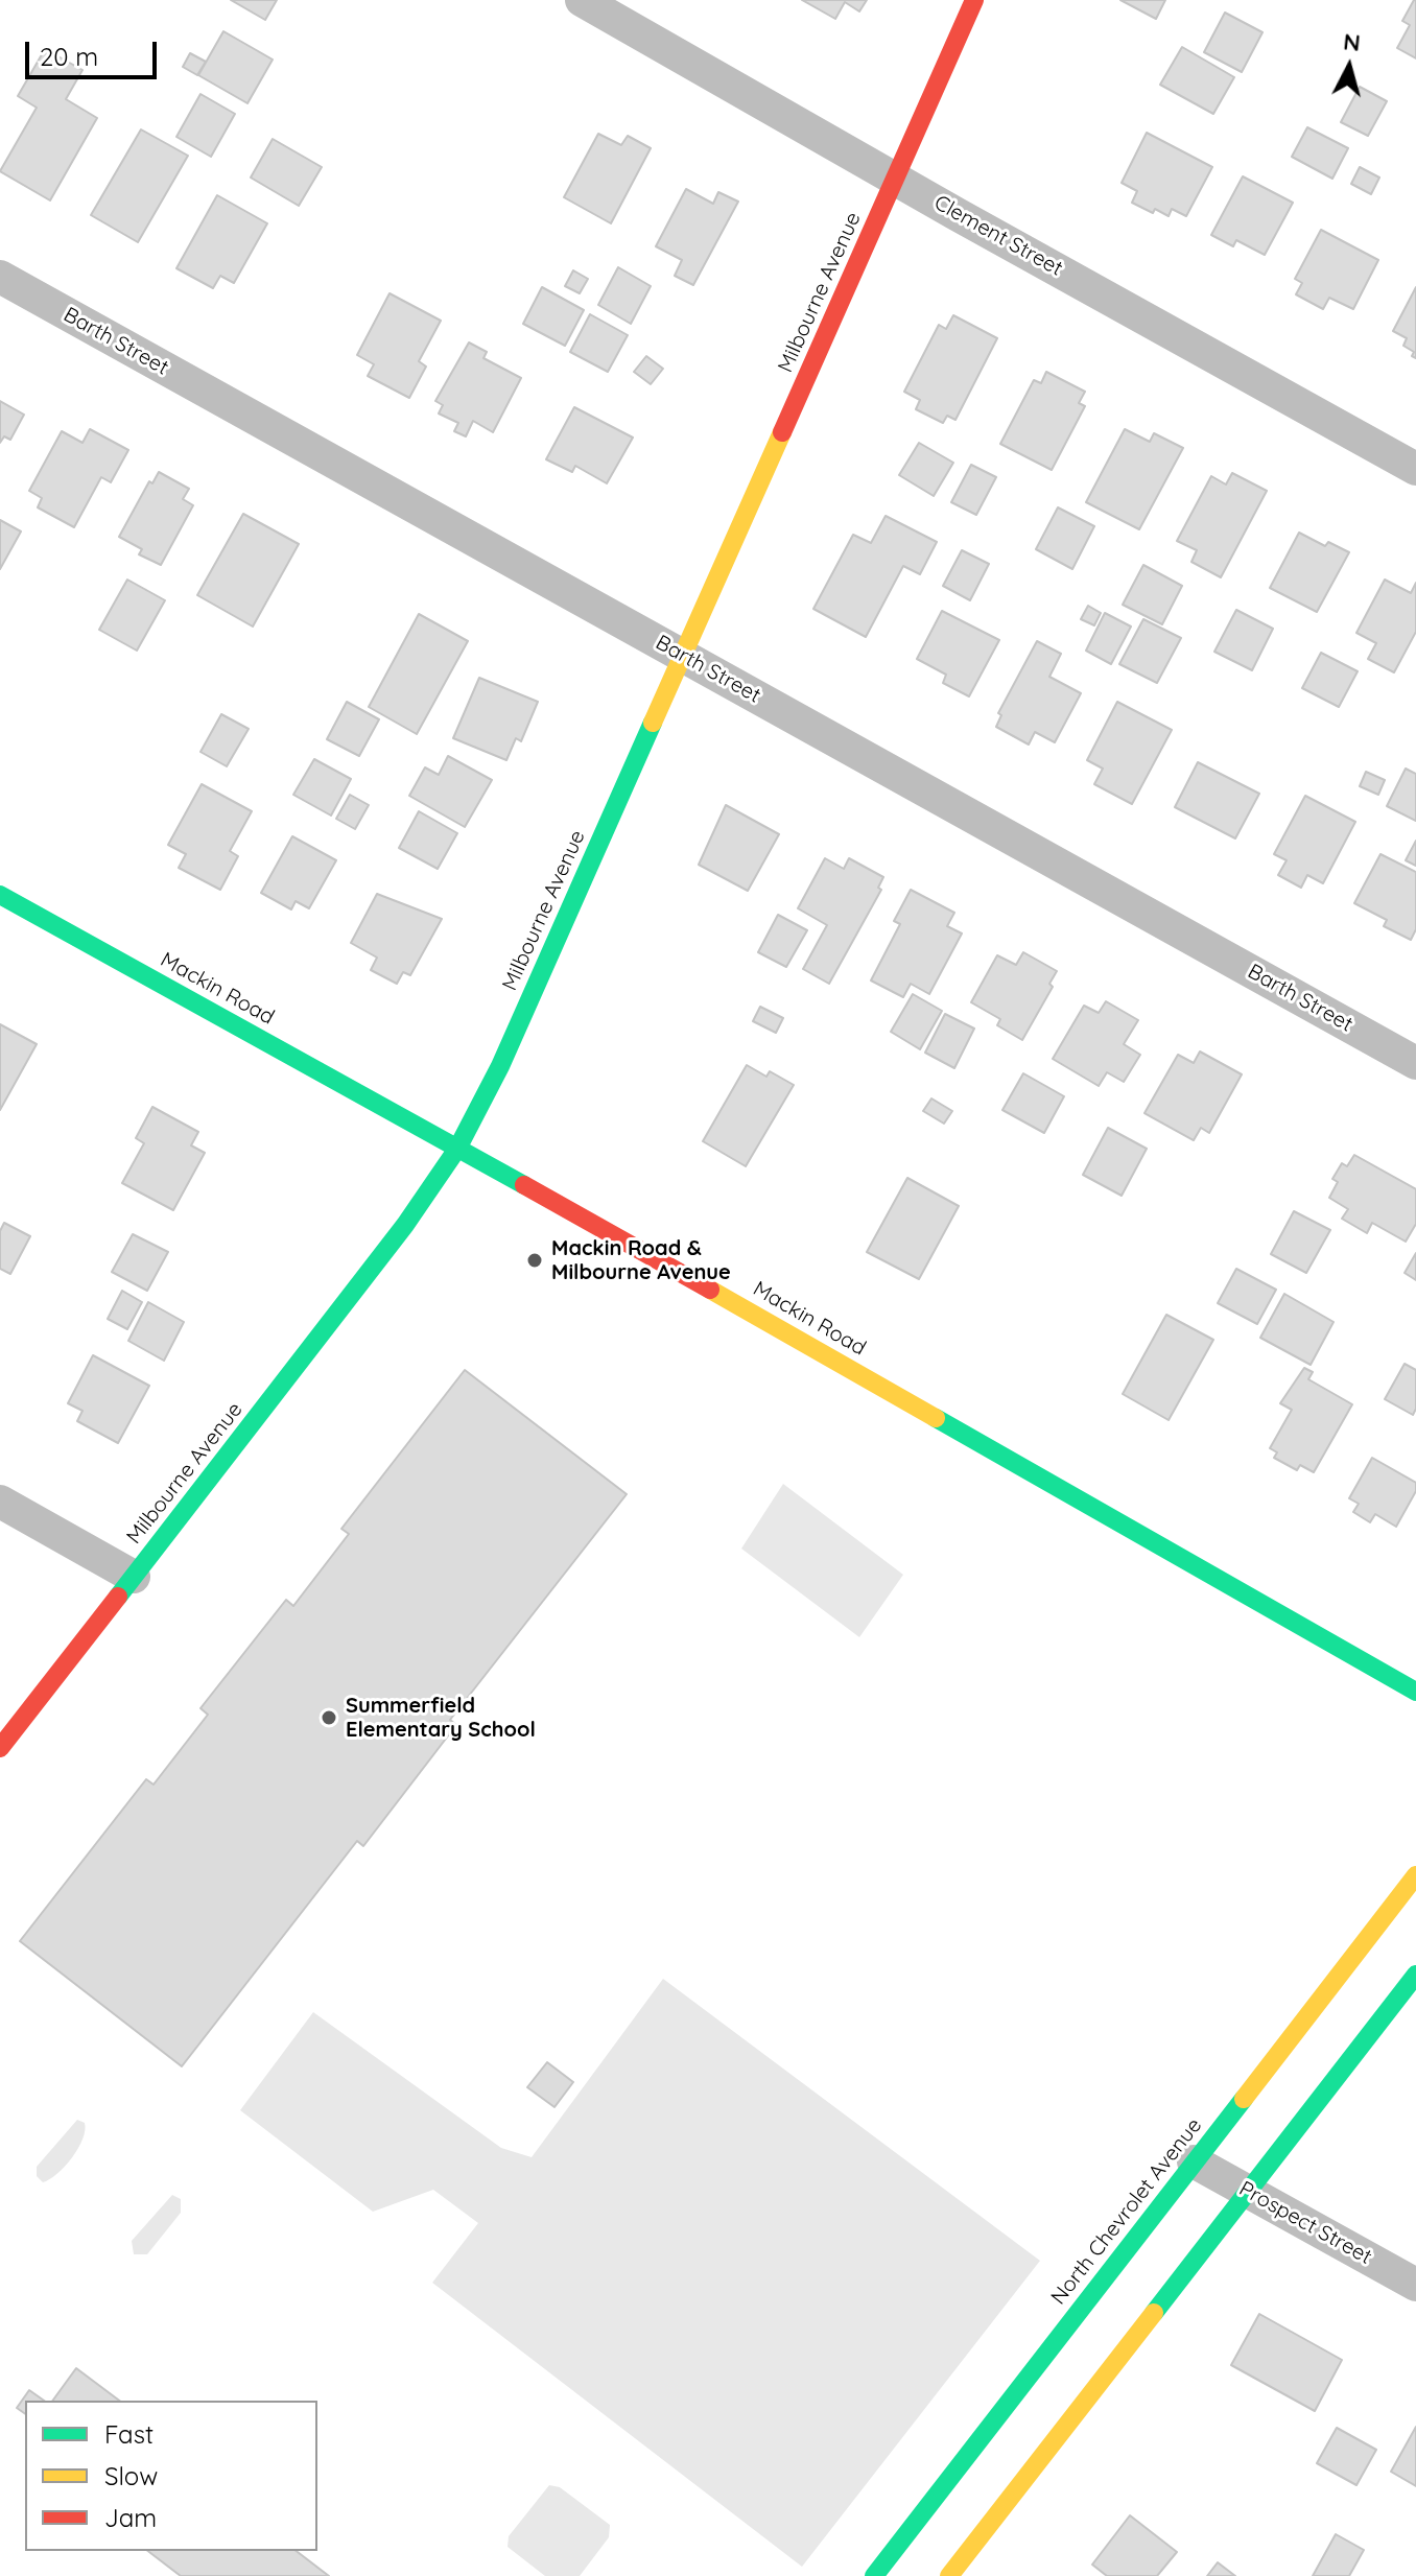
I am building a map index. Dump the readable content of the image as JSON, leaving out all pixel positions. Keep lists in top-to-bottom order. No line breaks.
{"streets":{"street":["Clement Street","Milbourne Avenue","Barth Street","Mackin Road","North Chevrolet Avenue","Prospect Street"]},"crossings":[["Clement Street","Milbourne Avenue"],["Milbourne Avenue","Barth Street"],["Milbourne Avenue","Mackin Road"],["North Chevrolet Avenue","Prospect Street"]],"places":["Mackin Road & Milbourne Avenue","Summerfield Elementary School"],"legend":["Fast","Slow","Jam"],"scale_bar":"20 m","north":"top"}
